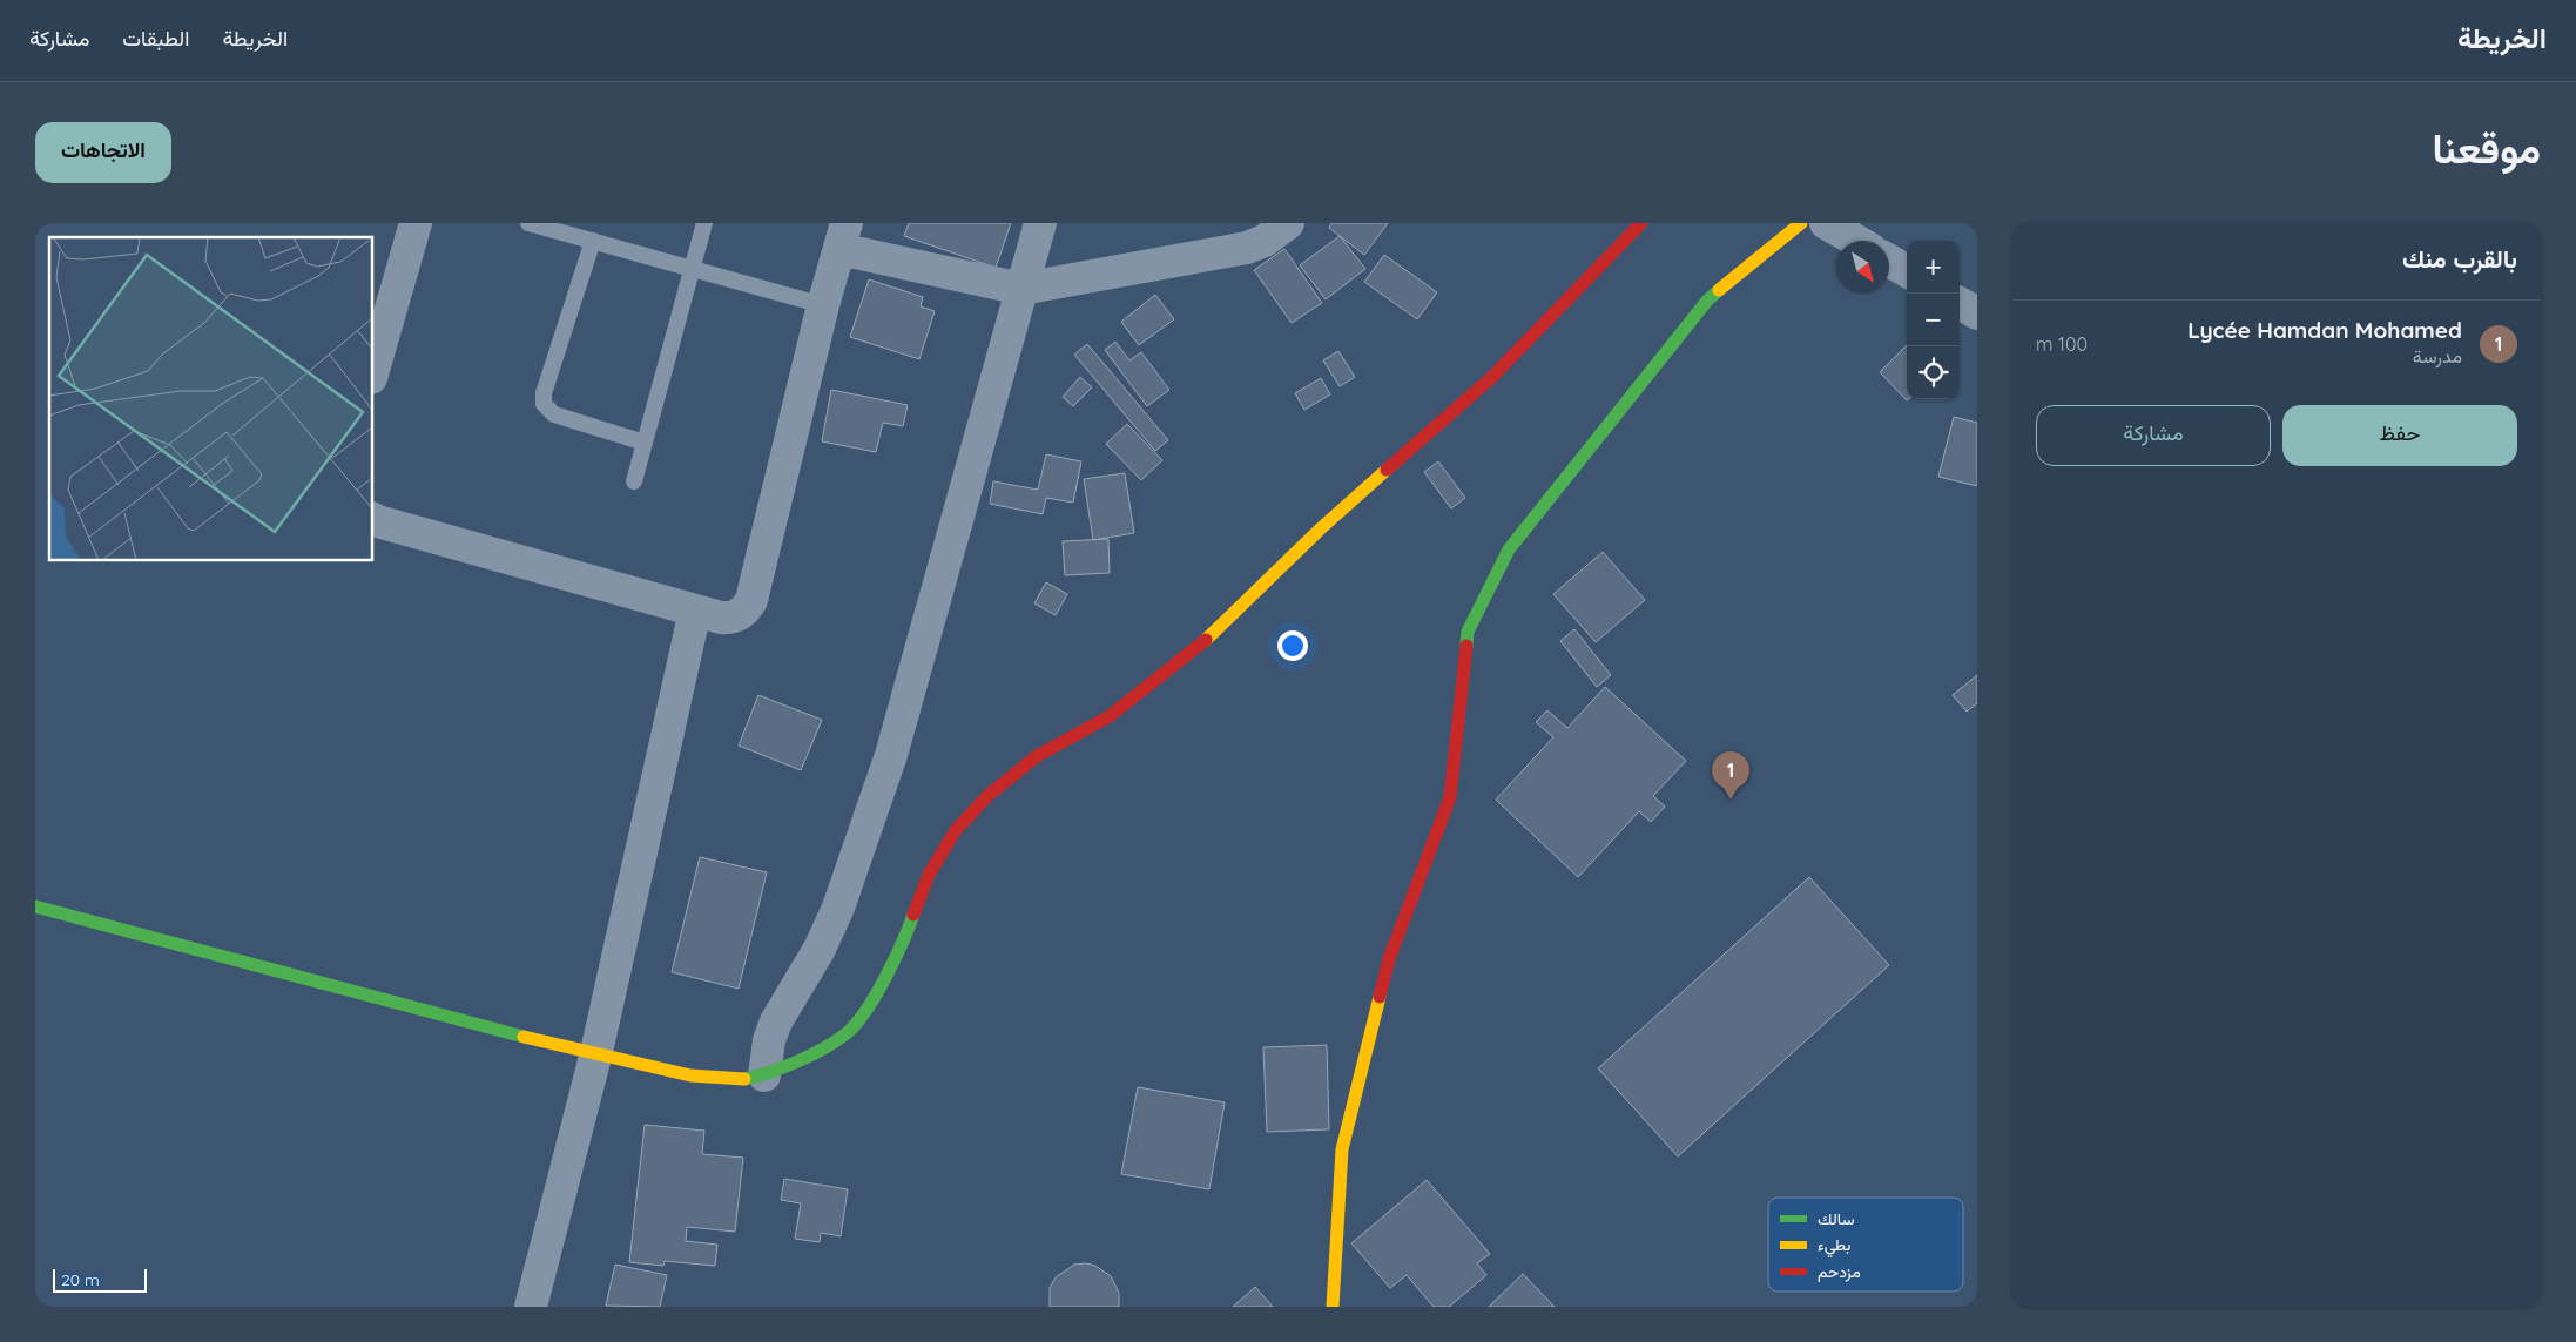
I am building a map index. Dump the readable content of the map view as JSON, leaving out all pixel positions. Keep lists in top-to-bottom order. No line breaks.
{"legend":["سالك","بطيء","مزدحم"],"scale_bar":"20 m","north":"bottom right","page":{"header":"الخريطة","nav":["الخريطة","الطبقات","مشاركة"],"title":"موقعنا","buttons":["الاتجاهات",["حفظ","مشاركة"]],"heading":"بالقرب منك","map_buttons":["+","−"],"list":[{"mark":"1","name":"Lycée Hamdan Mohamed","note":"مدرسة","value":"100 m"}],"pins":"1","scale":"20 m"}}
